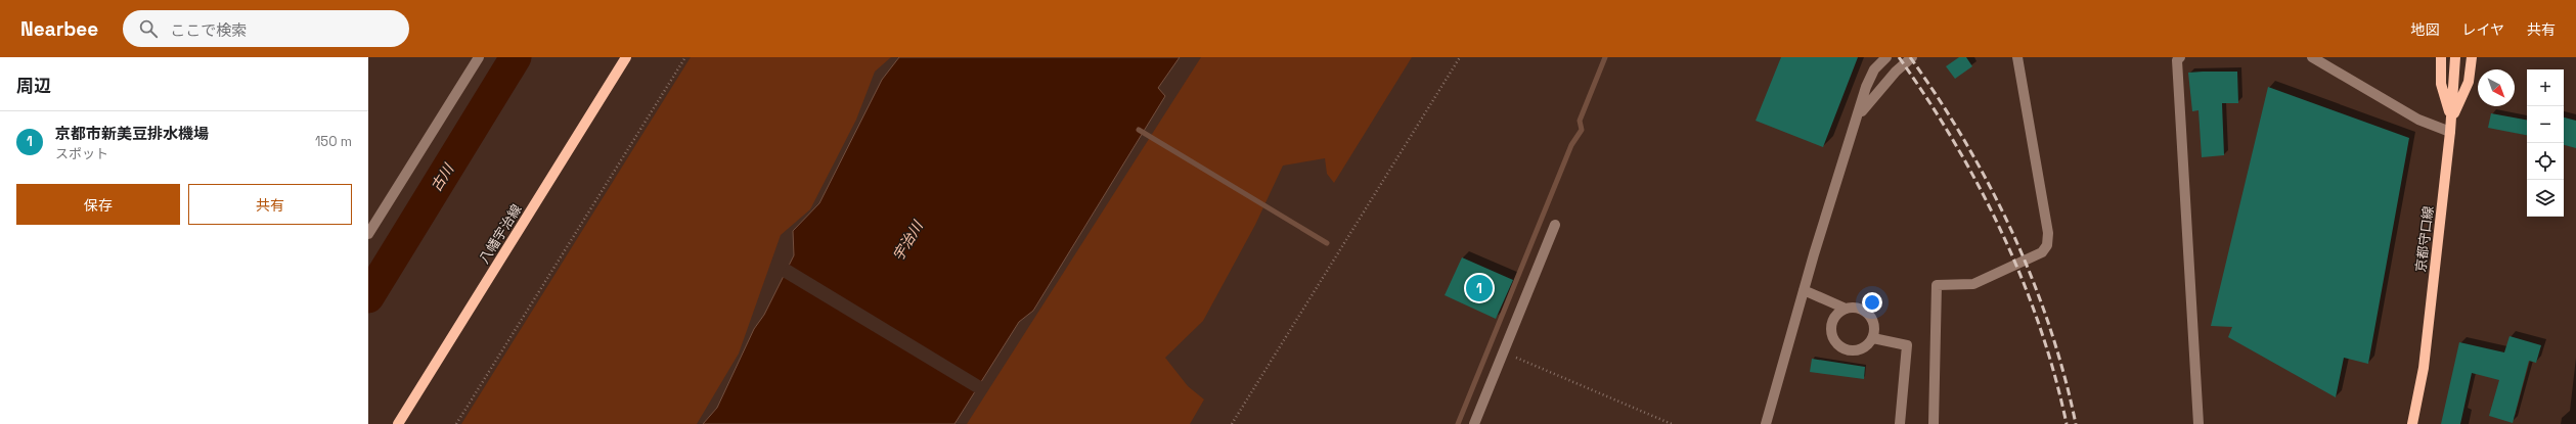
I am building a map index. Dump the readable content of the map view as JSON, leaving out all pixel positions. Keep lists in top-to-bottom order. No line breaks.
{"streets":{"main road":["八幡宇治線","京都守口線"]},"water":["古川","宇治川"],"north":"bottom right","page":{"header":"Nearbee","search":"ここで検索","nav":["地図","レイヤ","共有"],"heading":"周辺","map_buttons":["+","−"],"list":[{"mark":"1","name":"京都市新美豆排水機場","note":"スポット","value":"150 m"}],"buttons":["保存","共有"],"pins":"1"}}
